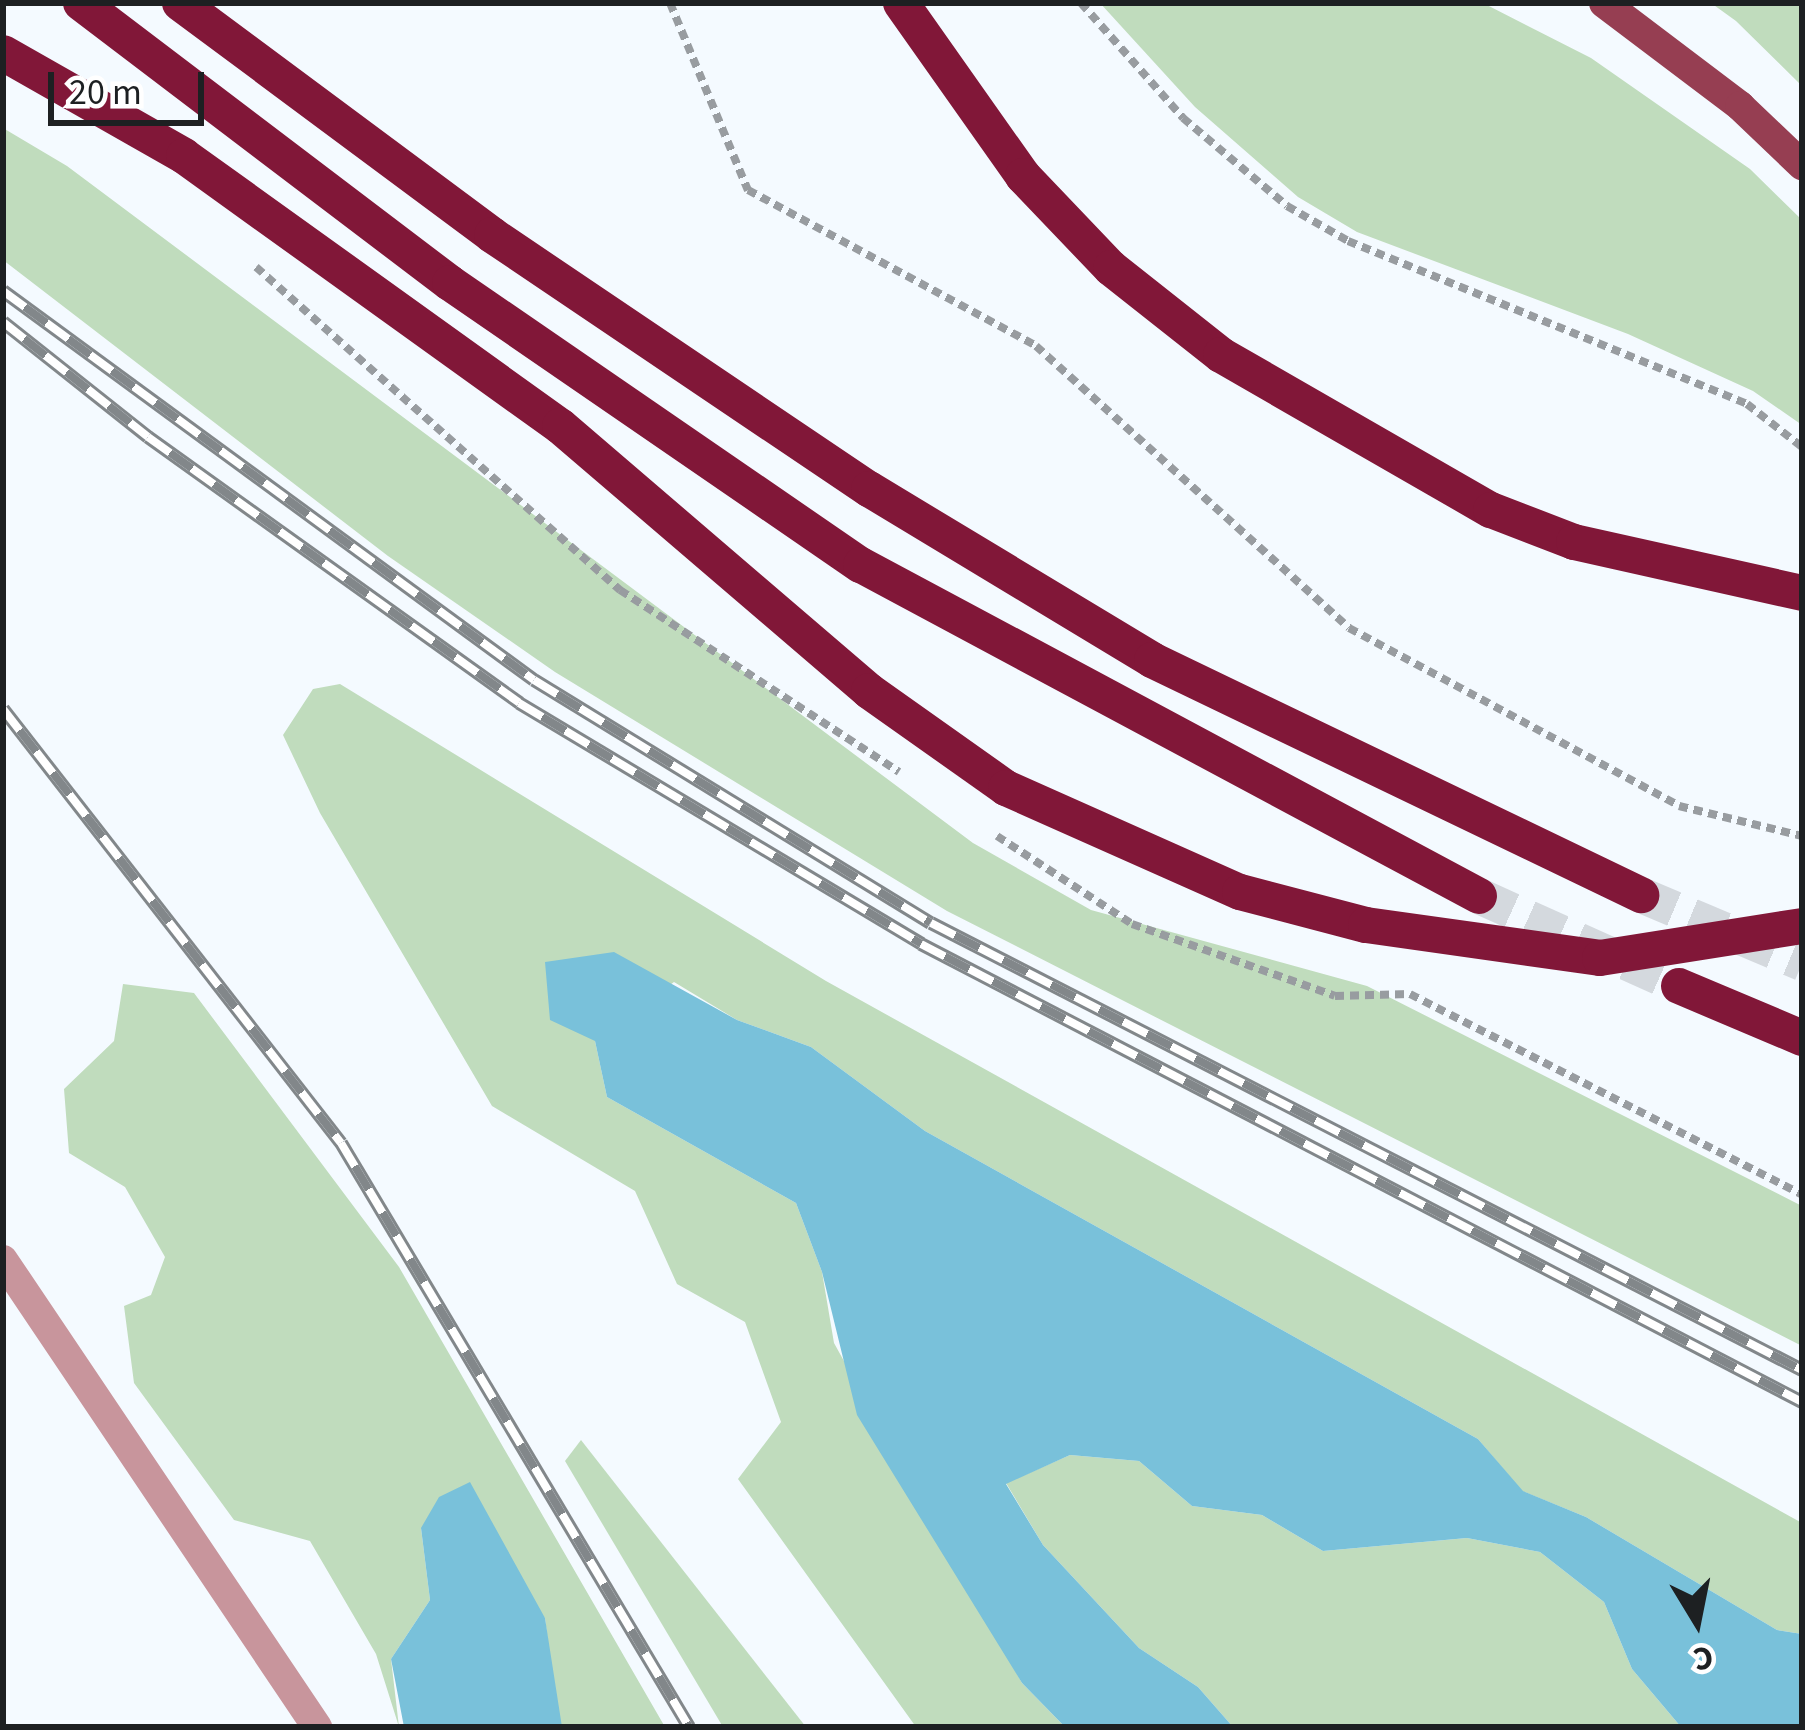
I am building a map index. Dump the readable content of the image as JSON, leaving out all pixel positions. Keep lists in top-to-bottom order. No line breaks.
{"scale_bar":"20 m","north":"bottom"}
